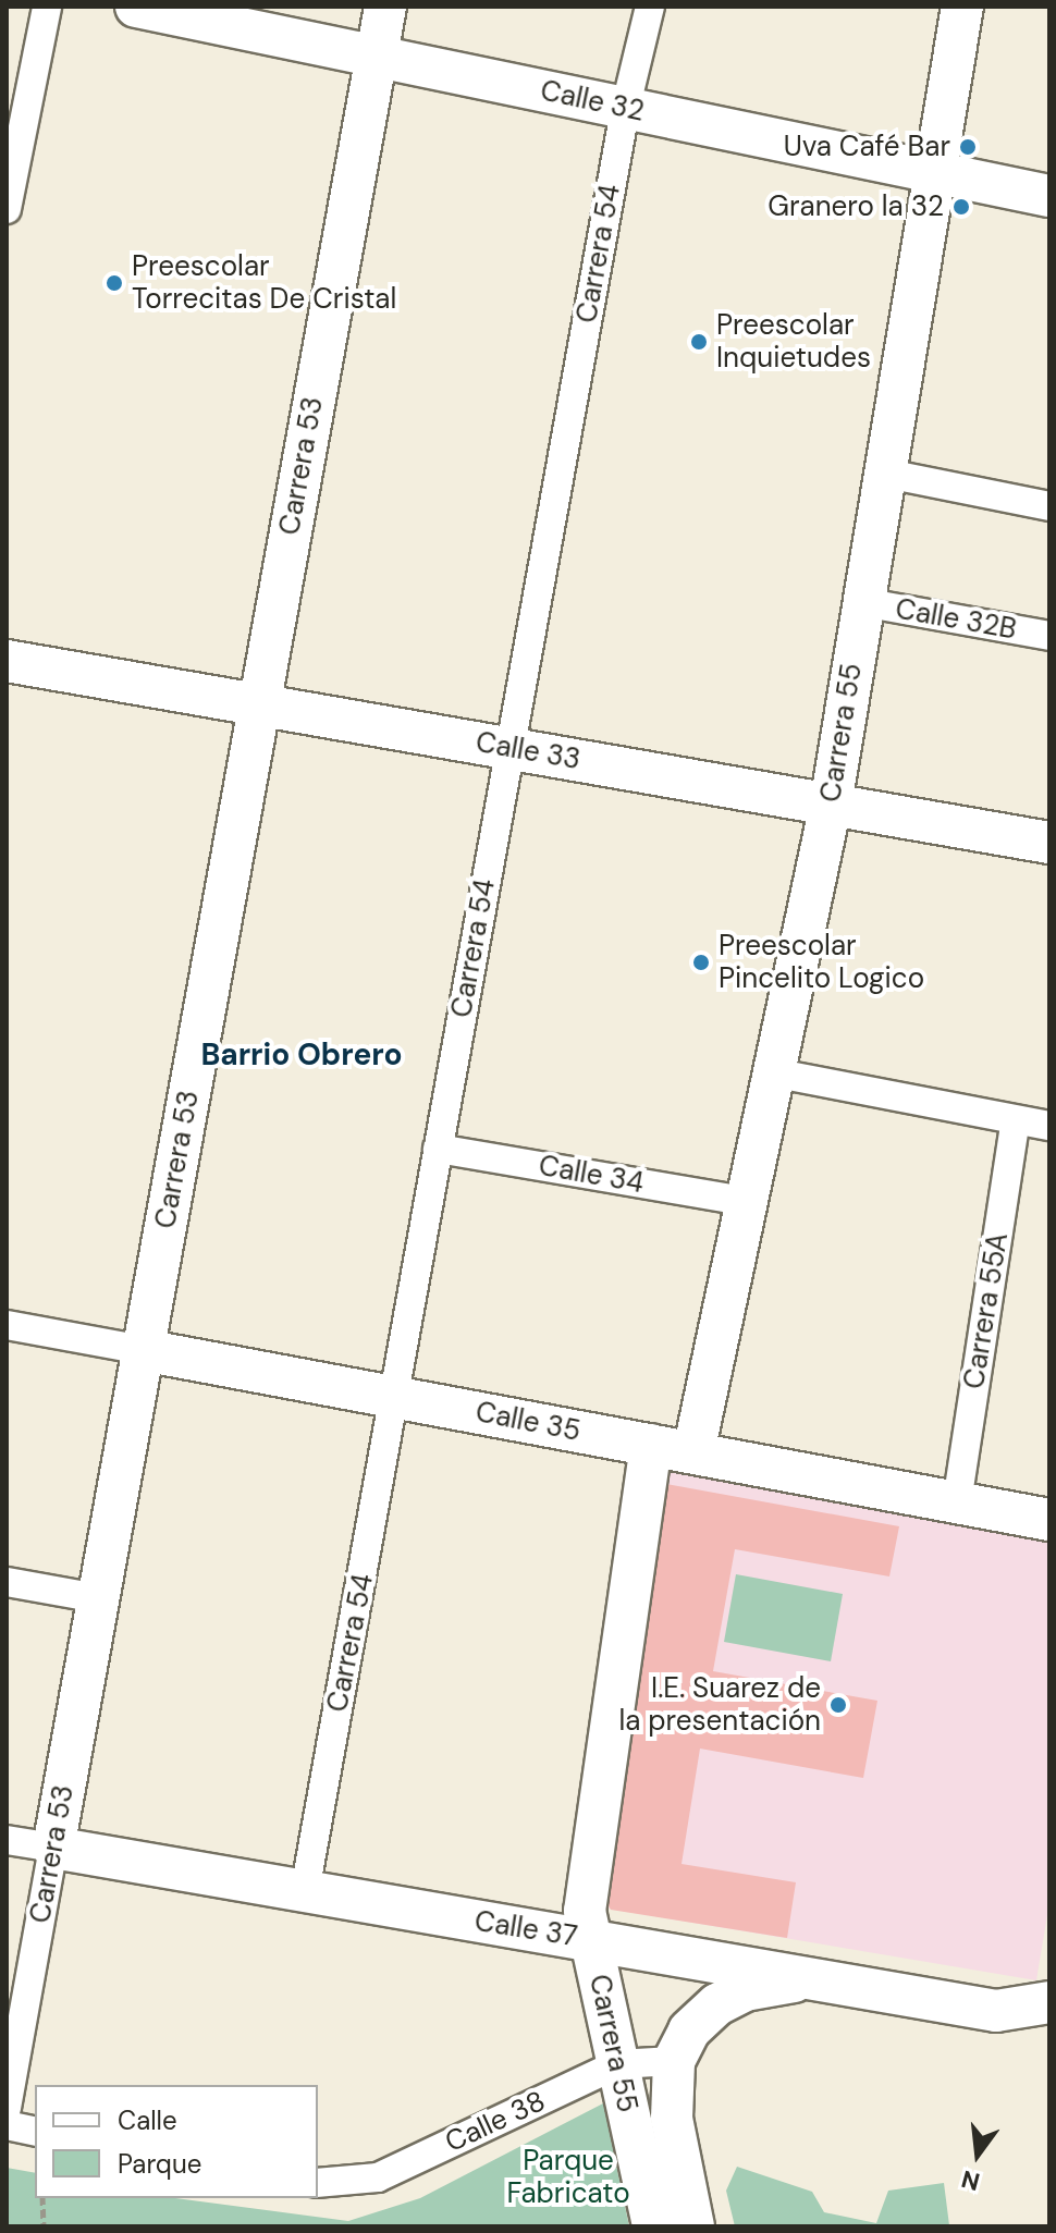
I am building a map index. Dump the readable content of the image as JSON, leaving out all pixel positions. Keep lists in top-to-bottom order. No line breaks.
{"streets":{"street":["Calle 32","Carrera 54","Carrera 53","Calle 32B","Carrera 55","Calle 33","Calle 34","Carrera 55A","Calle 35","Calle 37","Calle 38"]},"crossings":[["Calle 32","Carrera 54"],["Calle 32","Carrera 53"],["Calle 32","Carrera 55"],["Carrera 54","Calle 33"],["Carrera 54","Calle 34"],["Carrera 54","Calle 35"],["Carrera 54","Calle 37"],["Carrera 53","Calle 33"],["Carrera 53","Calle 35"],["Carrera 53","Calle 37"],["Calle 32B","Carrera 55"],["Carrera 55","Calle 33"],["Carrera 55","Calle 34"],["Carrera 55","Calle 35"],["Carrera 55","Calle 37"],["Carrera 55","Calle 38"],["Carrera 55A","Calle 35"]],"districts":["Barrio Obrero"],"parks":["Parque Fabricato"],"places":["Uva Café Bar","Granero la 32","Preescolar Torrecitas De Cristal","Preescolar Inquietudes","Preescolar Pincelito Logico","I.E. Suarez de la presentación"],"legend":["Calle","Parque"],"north":"bottom"}
